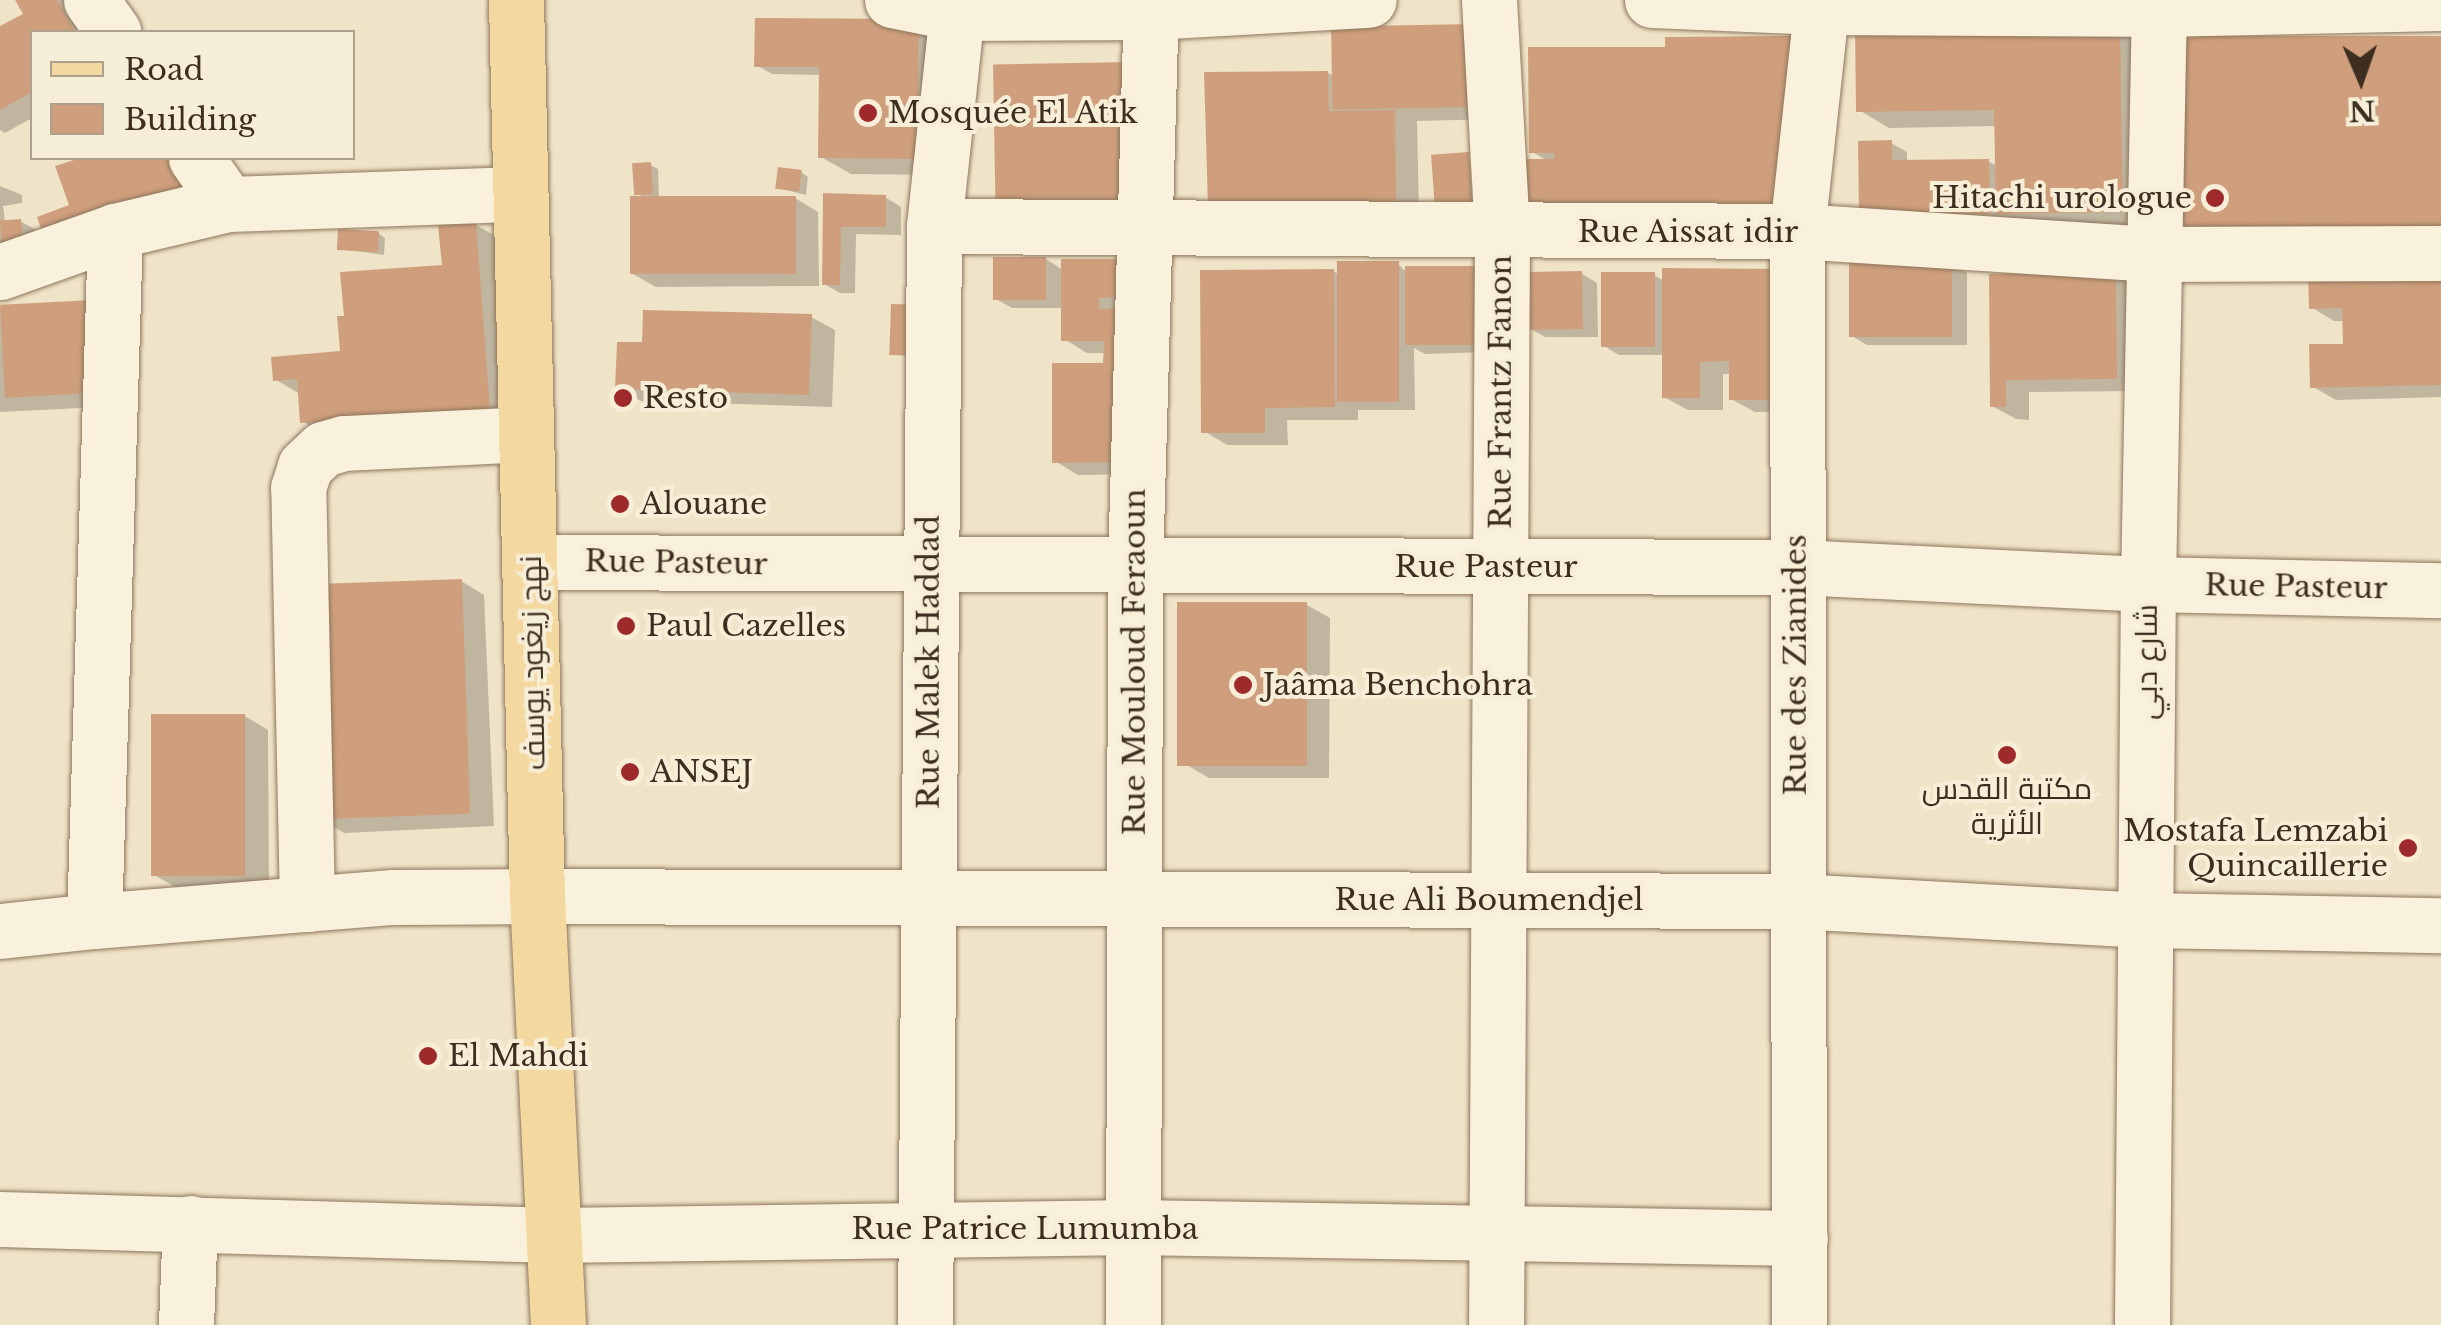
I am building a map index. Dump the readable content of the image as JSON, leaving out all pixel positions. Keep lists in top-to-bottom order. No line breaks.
{"streets":{"main road":["نهج زيغود يوسف"],"street":["Rue Aissat idir","Rue Frantz Fanon","Rue Pasteur","Rue Malek Haddad","Rue Mouloud Feraoun","شارع دبي","Rue des Zianides","Rue Ali Boumendjel","Rue Patrice Lumumba"]},"crossings":[["Rue Aissat idir","Rue Frantz Fanon"],["Rue Aissat idir","Rue Malek Haddad"],["Rue Aissat idir","Rue Mouloud Feraoun"],["Rue Aissat idir","شارع دبي"],["Rue Aissat idir","Rue des Zianides"],["Rue Frantz Fanon","Rue Pasteur"],["Rue Frantz Fanon","Rue Ali Boumendjel"],["Rue Frantz Fanon","Rue Patrice Lumumba"],["Rue Pasteur","Rue Malek Haddad"],["Rue Pasteur","Rue Mouloud Feraoun"],["Rue Pasteur","شارع دبي"],["Rue Pasteur","نهج زيغود يوسف"],["Rue Pasteur","Rue des Zianides"],["Rue Malek Haddad","Rue Ali Boumendjel"],["Rue Malek Haddad","Rue Patrice Lumumba"],["Rue Mouloud Feraoun","Rue Ali Boumendjel"],["Rue Mouloud Feraoun","Rue Patrice Lumumba"],["شارع دبي","Rue Ali Boumendjel"],["نهج زيغود يوسف","Rue Ali Boumendjel"],["نهج زيغود يوسف","Rue Patrice Lumumba"],["Rue des Zianides","Rue Ali Boumendjel"],["Rue des Zianides","Rue Patrice Lumumba"]],"places":["Mosquée El Atik","Hitachi urologue","Resto","Alouane","Paul Cazelles","Jaâma Benchohra","مكتبة القدس الأثرية","ANSEJ","Mostafa Lemzabi Quincaillerie","El Mahdi"],"legend":["Road","Building"],"north":"bottom"}
